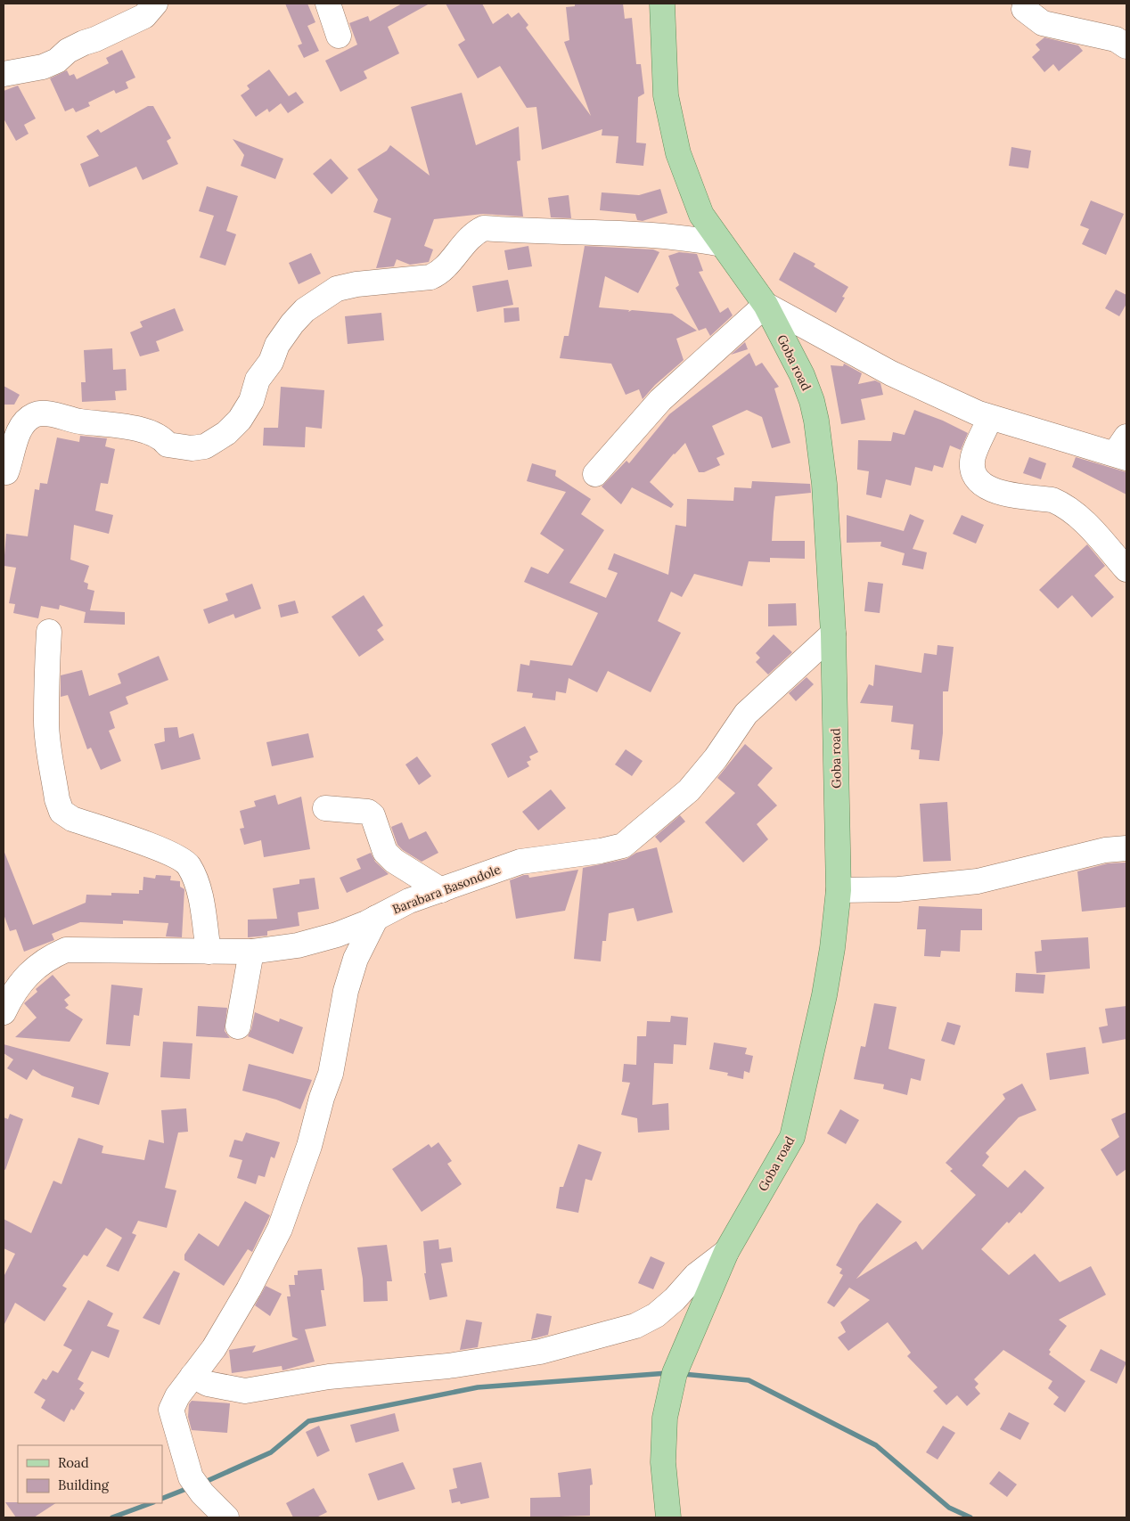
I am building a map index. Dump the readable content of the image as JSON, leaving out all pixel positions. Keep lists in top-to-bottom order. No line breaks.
{"streets":{"main road":["Goba road"],"street":["Barabara Basondole"]},"crossings":[["Goba road","Barabara Basondole"]],"legend":["Road","Building"]}
